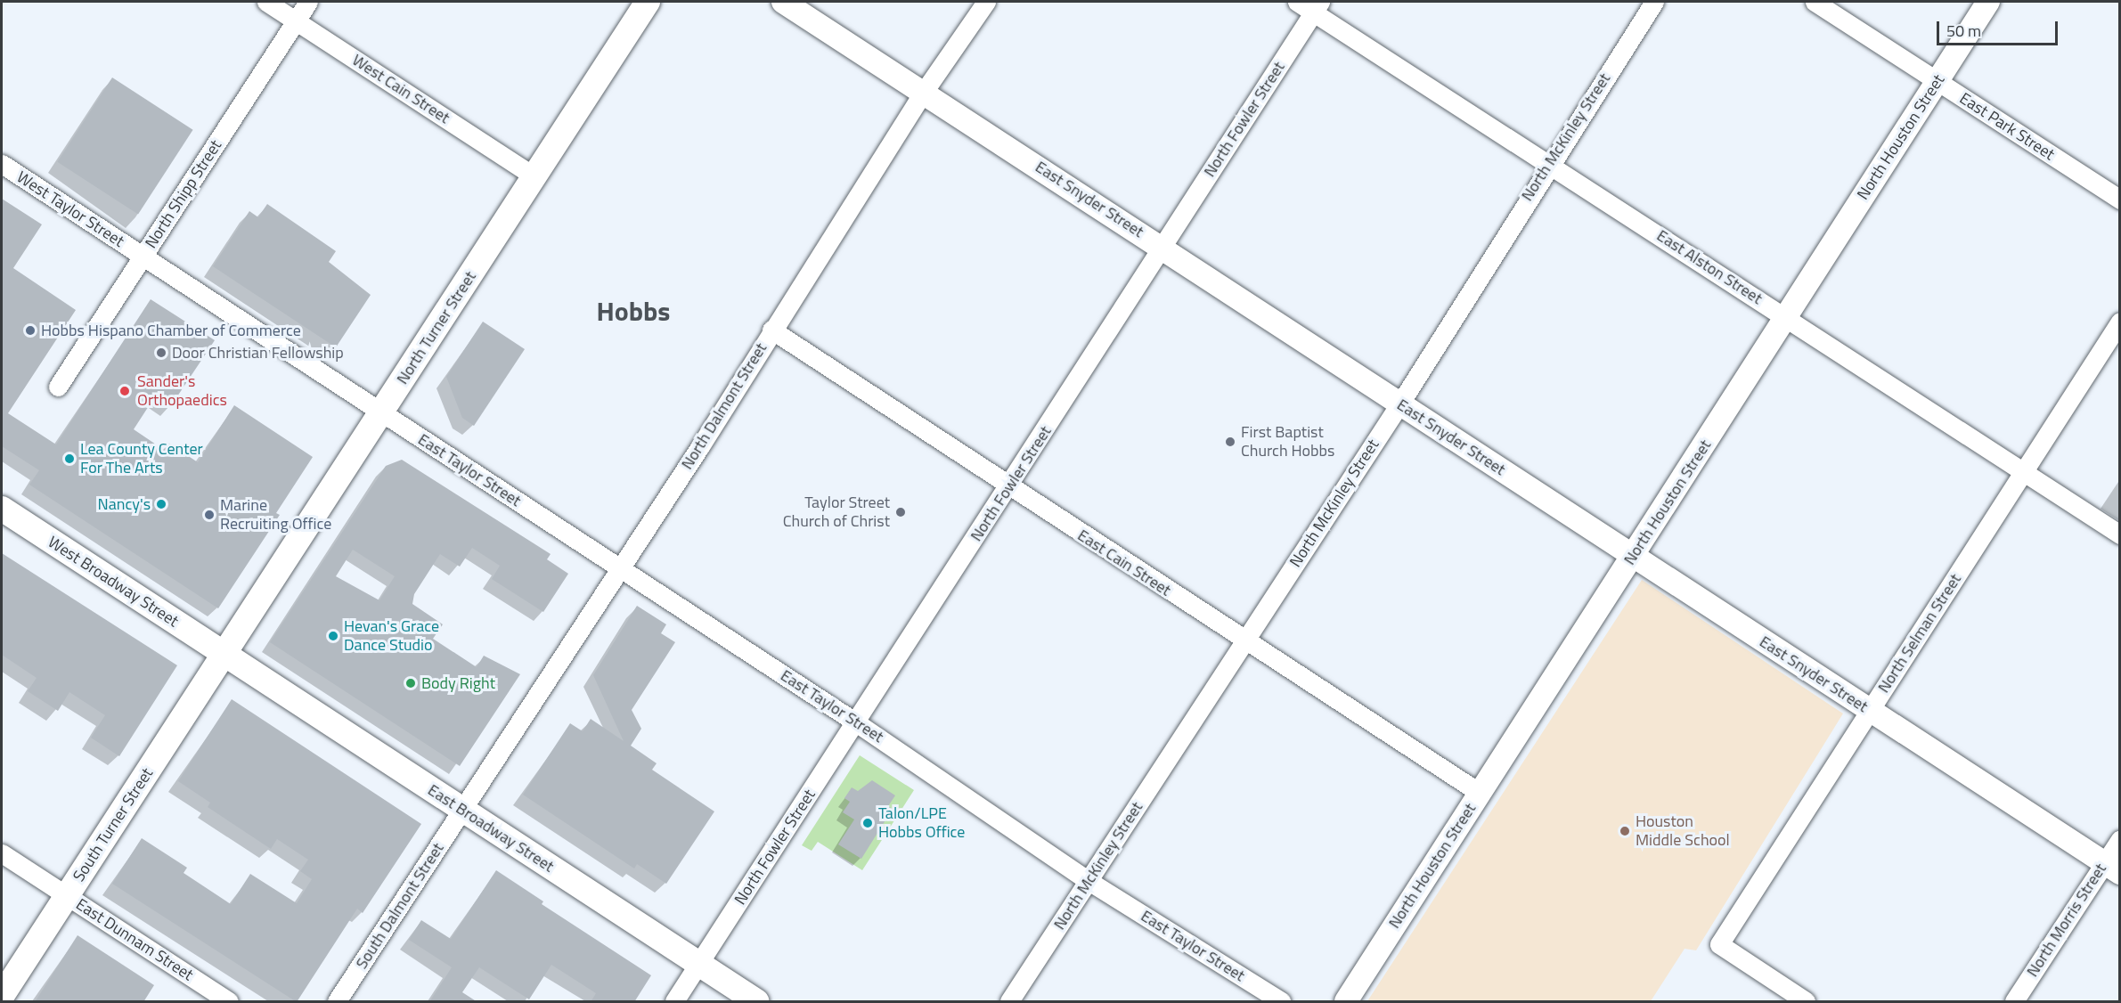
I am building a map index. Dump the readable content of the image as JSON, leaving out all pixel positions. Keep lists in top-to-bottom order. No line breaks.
{"streets":{"main road":["North Turner Street","West Broadway Street","South Turner Street","East Broadway Street"],"street":["West Cain Street","North Fowler Street","East Park Street","North McKinley Street","North Houston Street","North Shipp Street","East Snyder Street","West Taylor Street","East Alston Street","North Dalmont Street","East Taylor Street","East Cain Street","North Selman Street","South Dalmont Street","North Morris Street","East Dunnam Street"]},"crossings":[["West Cain Street","North Shipp Street"],["West Cain Street","North Turner Street"],["North Fowler Street","East Snyder Street"],["North Fowler Street","East Alston Street"],["North Fowler Street","East Taylor Street"],["North Fowler Street","East Cain Street"],["North Fowler Street","East Broadway Street"],["East Park Street","North Houston Street"],["North McKinley Street","East Snyder Street"],["North McKinley Street","East Alston Street"],["North McKinley Street","East Taylor Street"],["North McKinley Street","East Cain Street"],["North Houston Street","East Snyder Street"],["North Houston Street","East Alston Street"],["North Houston Street","East Cain Street"],["North Shipp Street","West Taylor Street"],["East Snyder Street","North Dalmont Street"],["East Snyder Street","North Selman Street"],["East Snyder Street","North Morris Street"],["West Taylor Street","North Turner Street"],["West Taylor Street","East Taylor Street"],["East Alston Street","North Selman Street"],["North Turner Street","East Taylor Street"],["North Turner Street","West Broadway Street"],["North Turner Street","South Turner Street"],["North Turner Street","East Broadway Street"],["North Dalmont Street","East Taylor Street"],["North Dalmont Street","East Cain Street"],["North Dalmont Street","East Broadway Street"],["North Dalmont Street","South Dalmont Street"],["West Broadway Street","South Turner Street"],["West Broadway Street","East Broadway Street"],["South Turner Street","East Broadway Street"],["South Turner Street","East Dunnam Street"],["East Broadway Street","South Dalmont Street"]],"districts":["Hobbs"],"places":["Hobbs Hispano Chamber of Commerce","Door Christian Fellowship","Sander's Orthopaedics","First Baptist Church Hobbs","Lea County Center For The Arts","Nancy's","Taylor Street Church of Christ","Marine Recruiting Office","Hevan's Grace Dance Studio","Body Right","Talon/LPE Hobbs Office","Houston Middle School"],"scale_bar":"50 m"}
